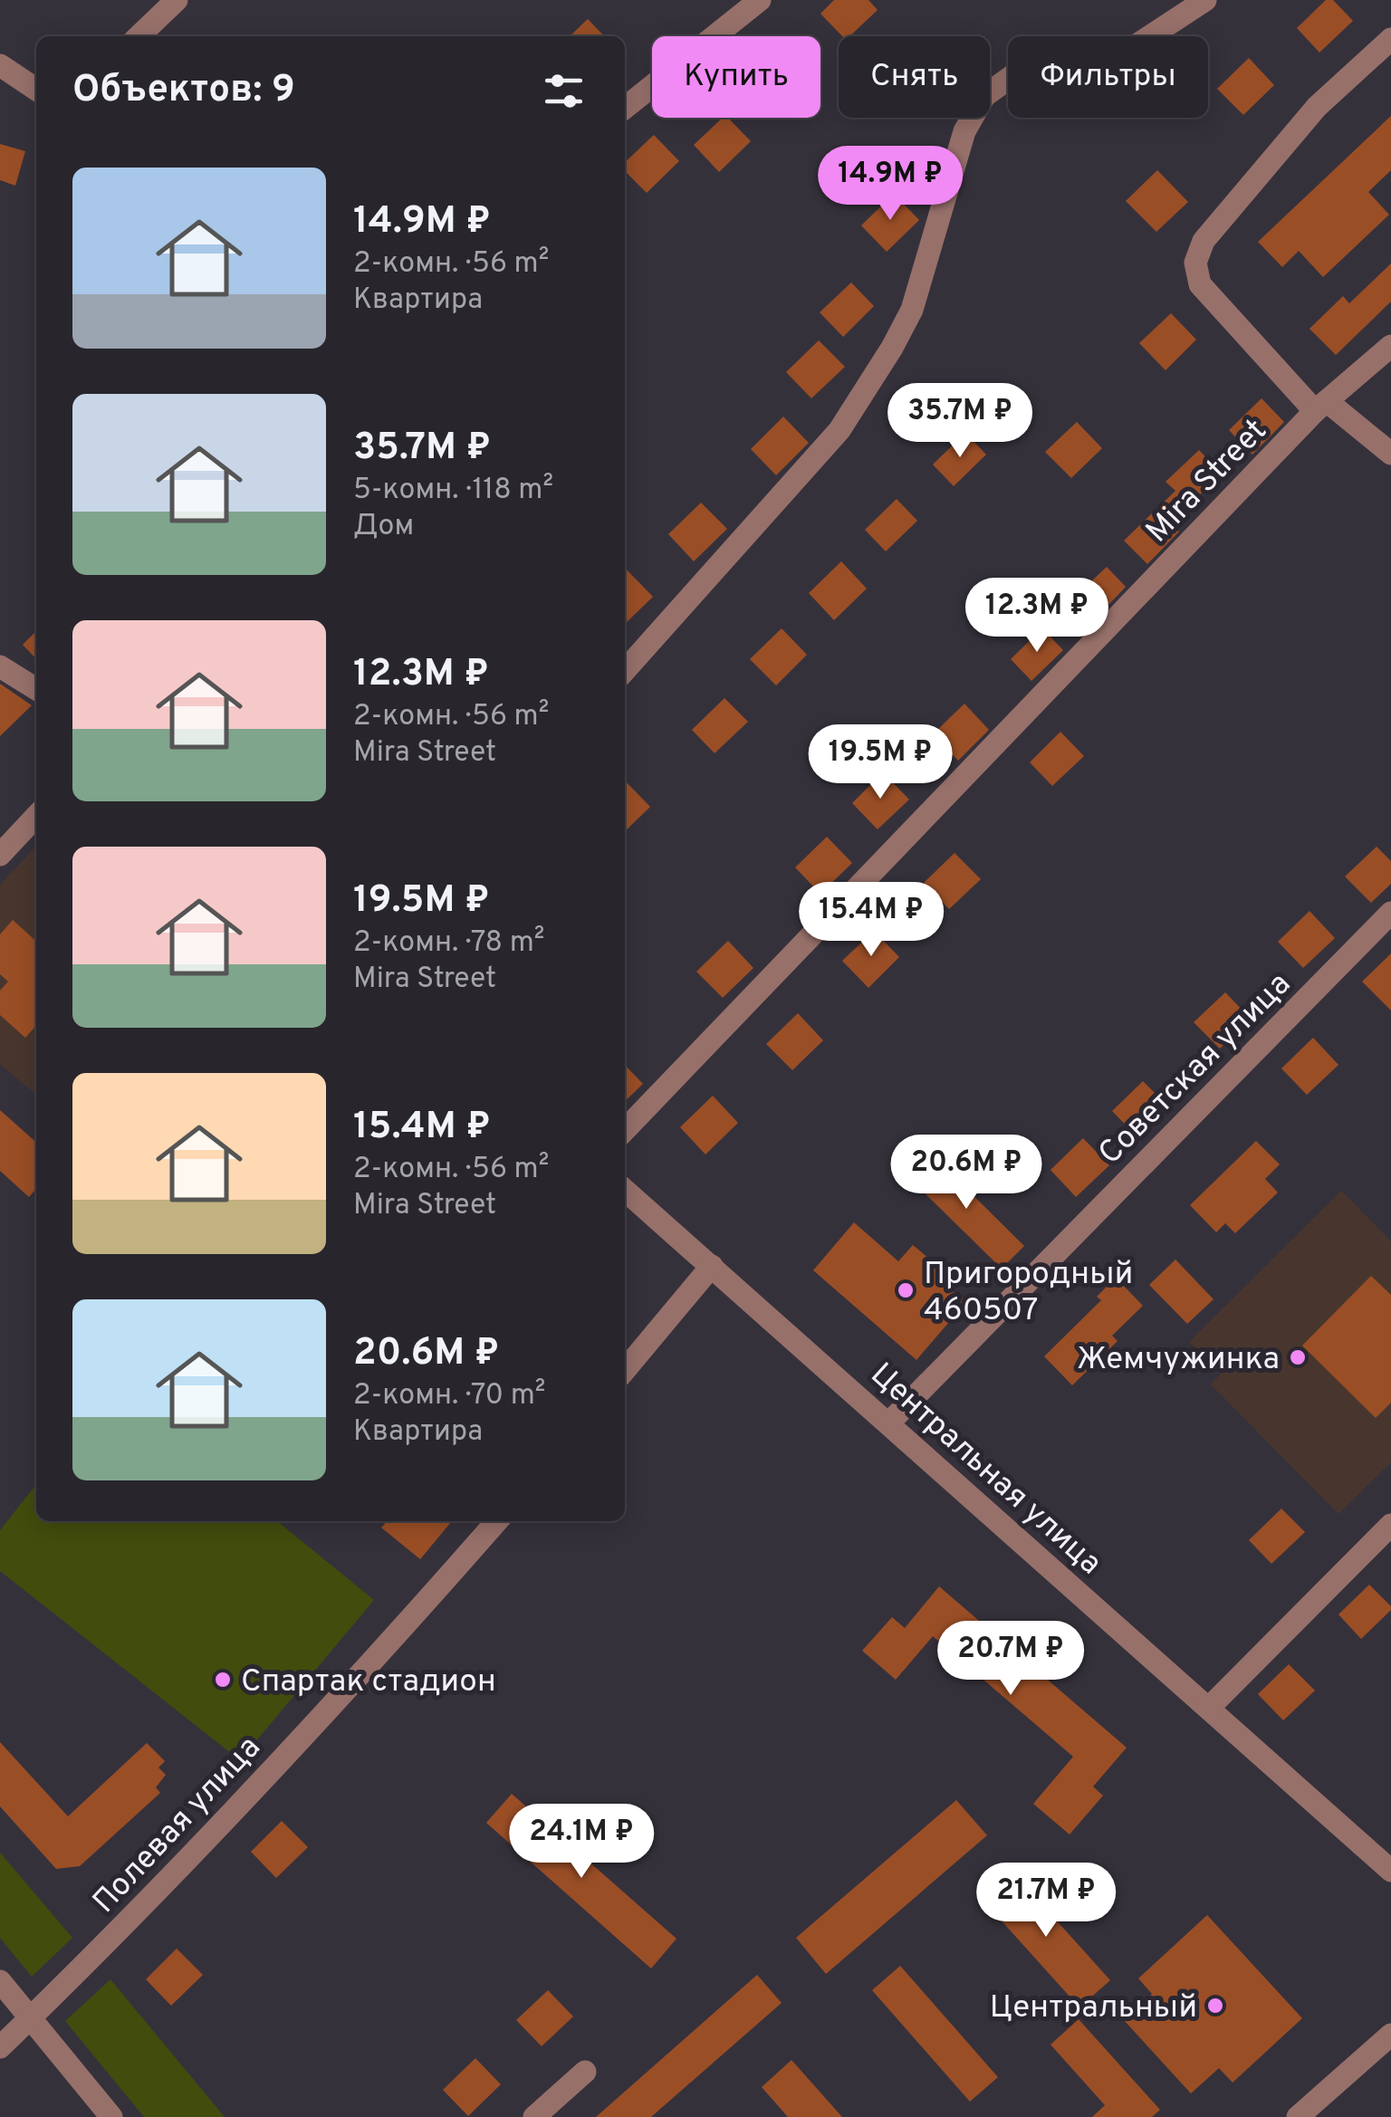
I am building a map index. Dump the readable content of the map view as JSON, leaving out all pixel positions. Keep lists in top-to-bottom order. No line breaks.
{"streets":{"street":["Mira Street","Советская улица","Центральная улица","Полевая улица"]},"crossings":[["Советская улица","Центральная улица"]],"places":["Пригородный 460507","Жемчужинка","Спартак стадион","Центральный"],"page":{"chip":["Купить","Снять","Фильтры"],"heading":"Объектов: 9","list":[{"name":"14.9M ₽","note":"2-комн. · 56 m² · Квартира"},{"name":"35.7M ₽","note":"5-комн. · 118 m² · Дом"},{"name":"12.3M ₽","note":"2-комн. · 56 m² · Mira Street"},{"name":"19.5M ₽","note":"2-комн. · 78 m² · Mira Street"},{"name":"15.4M ₽","note":"2-комн. · 56 m² · Mira Street"},{"name":"20.6M ₽","note":"2-комн. · 70 m² · Квартира"}],"price":["14.9M ₽","35.7M ₽","12.3M ₽","19.5M ₽","15.4M ₽","20.6M ₽","20.7M ₽","24.1M ₽","21.7M ₽"]}}
